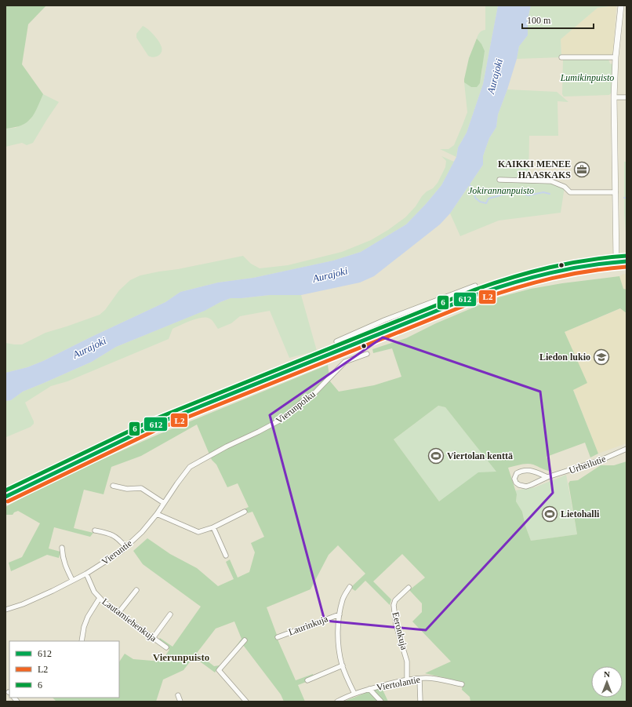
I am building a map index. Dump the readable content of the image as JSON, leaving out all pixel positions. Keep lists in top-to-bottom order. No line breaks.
{"streets":{"street":["Vierunpolku","Urheilutie","Vieruntie","Lautamiehenkuja","Laurinkuja","Eeronkuja","Viertolantie"]},"crossings":[["Vierunpolku","Vieruntie"],["Vieruntie","Lautamiehenkuja"],["Eeronkuja","Viertolantie"]],"districts":["Vierunpuisto"],"water":["Aurajoki"],"parks":["Lumikinpuisto","Jokirannanpuisto"],"places":{"office":["KAIKKI MENEE HAASKAKS"],"school or university":["Liedon lukio"],"sports":["Viertolan kenttä","Lietohalli"]},"lines":["transit line 6","transit line 612","transit line L2"],"legend":["612","L2","6"],"scale_bar":"100 m","north":"top"}
